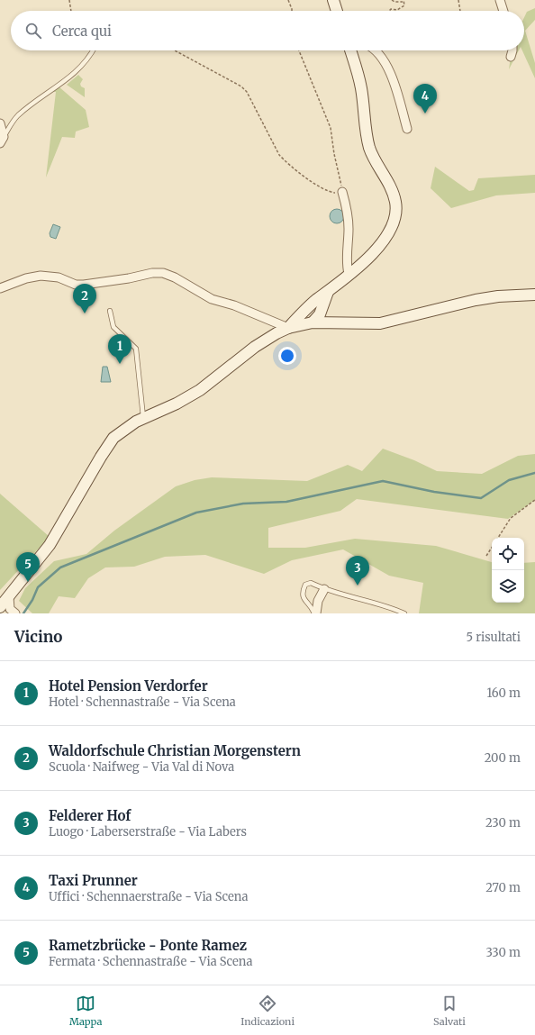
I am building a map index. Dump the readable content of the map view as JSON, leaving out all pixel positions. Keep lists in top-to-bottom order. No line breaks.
{"page":{"search":"Cerca qui","pins":["4","2","1","5","3"],"heading":["Vicino","5 risultati"],"list":[{"mark":"1","name":"Hotel Pension Verdorfer","note":"Hotel · Schennastraße - Via Scena","value":"160 m"},{"mark":"2","name":"Waldorfschule Christian Morgenstern","note":"Scuola · Naifweg - Via Val di Nova","value":"200 m"},{"mark":"3","name":"Felderer Hof","note":"Luogo · Laberserstraße - Via Labers","value":"230 m"},{"mark":"4","name":"Taxi Prunner","note":"Uffici · Schennaerstraße - Via Scena","value":"270 m"},{"mark":"5","name":"Rametzbrücke - Ponte Ramez","note":"Fermata · Schennastraße - Via Scena","value":"330 m"}],"nav":["Mappa","Indicazioni","Salvati"]}}
